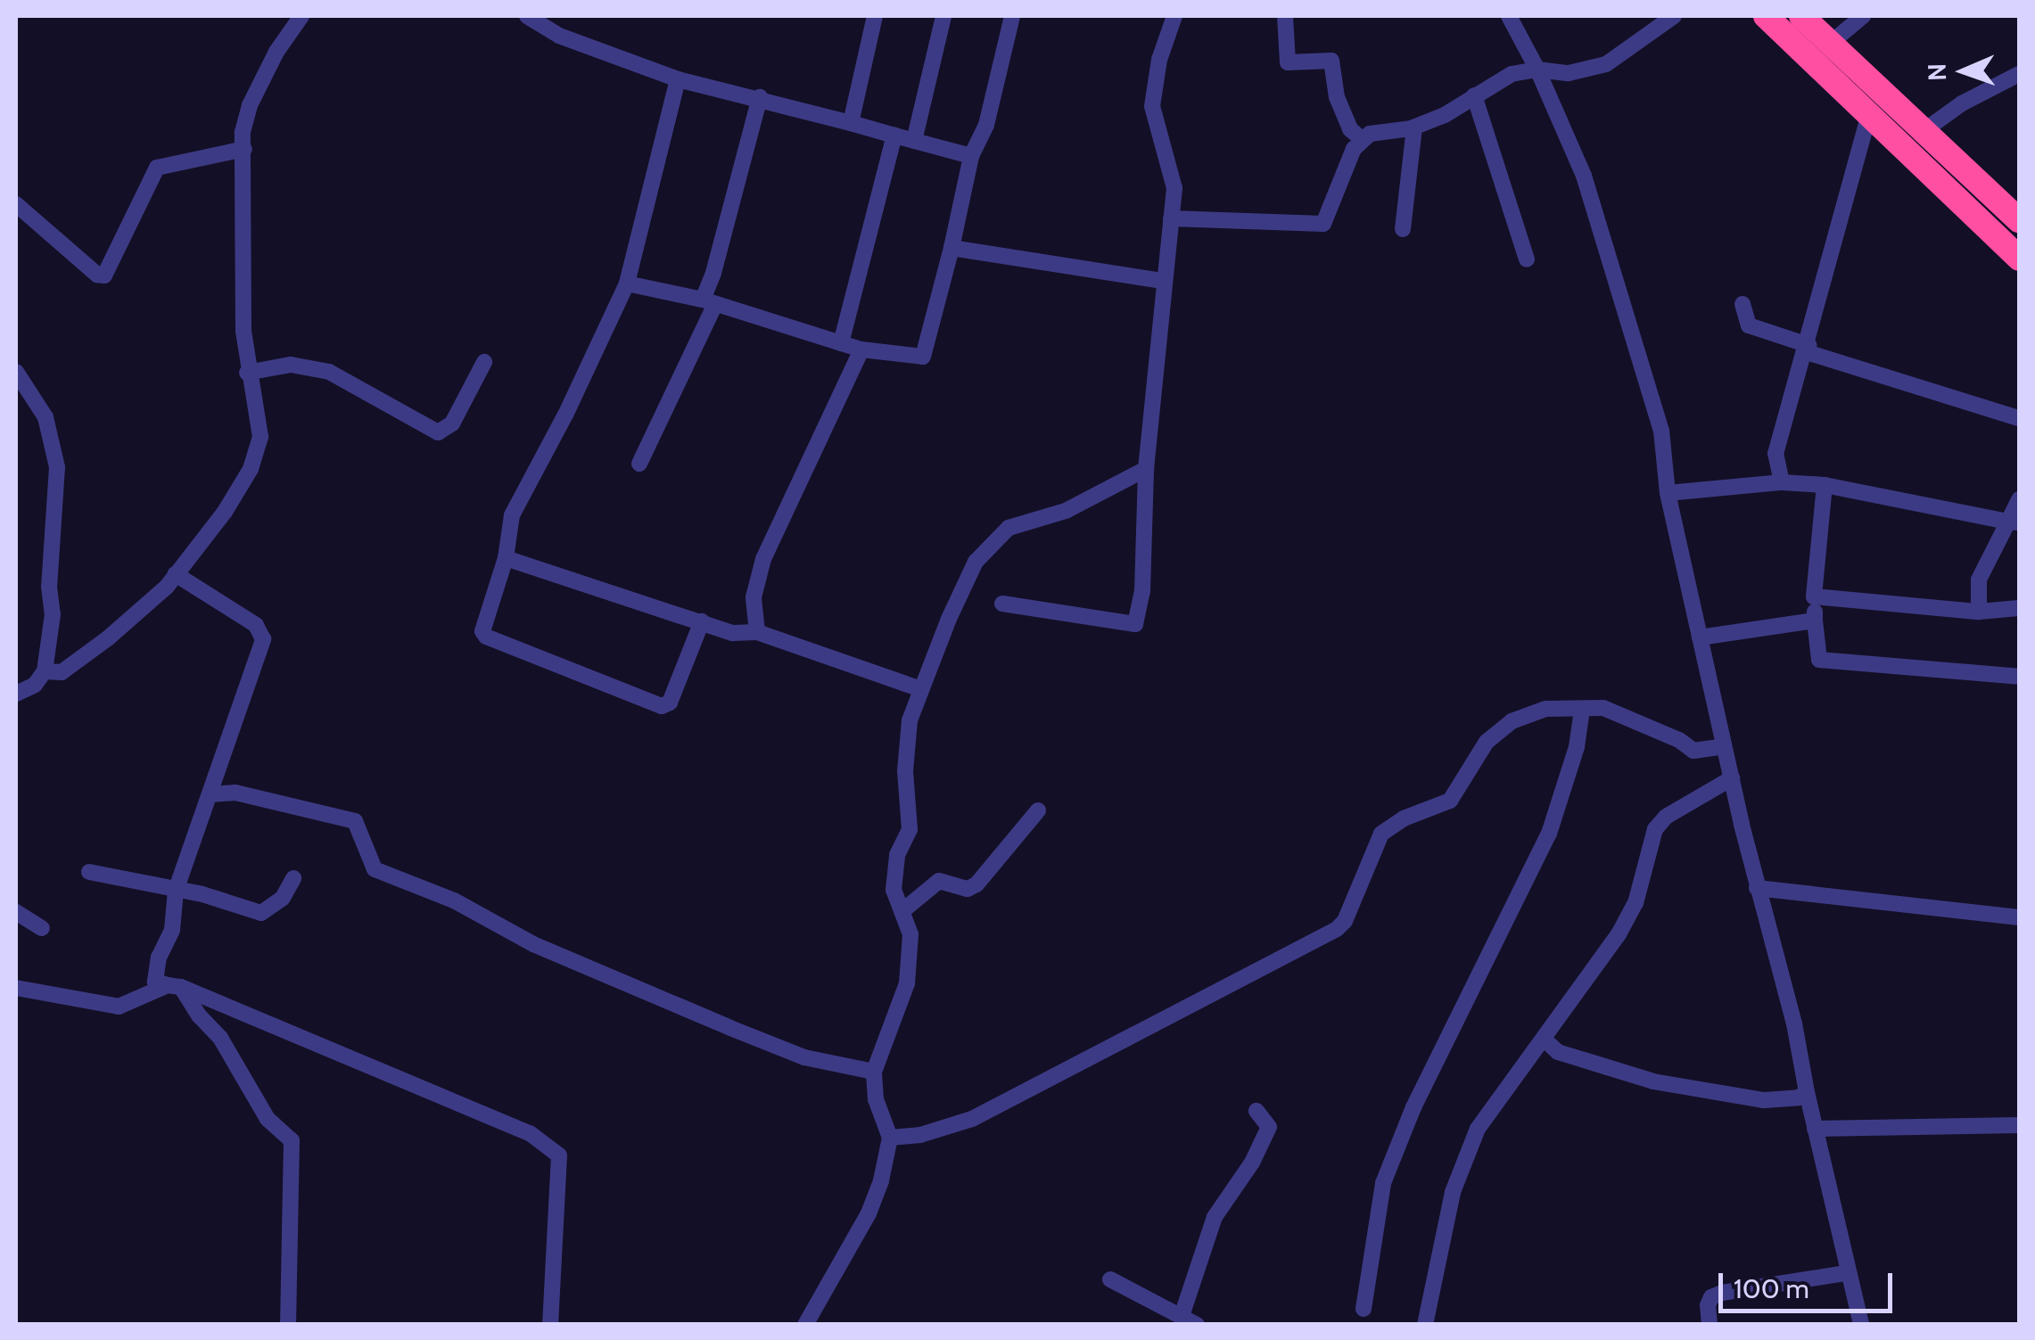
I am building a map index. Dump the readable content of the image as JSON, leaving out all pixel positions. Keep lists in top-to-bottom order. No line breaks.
{"scale_bar":"100 m","north":"left"}
